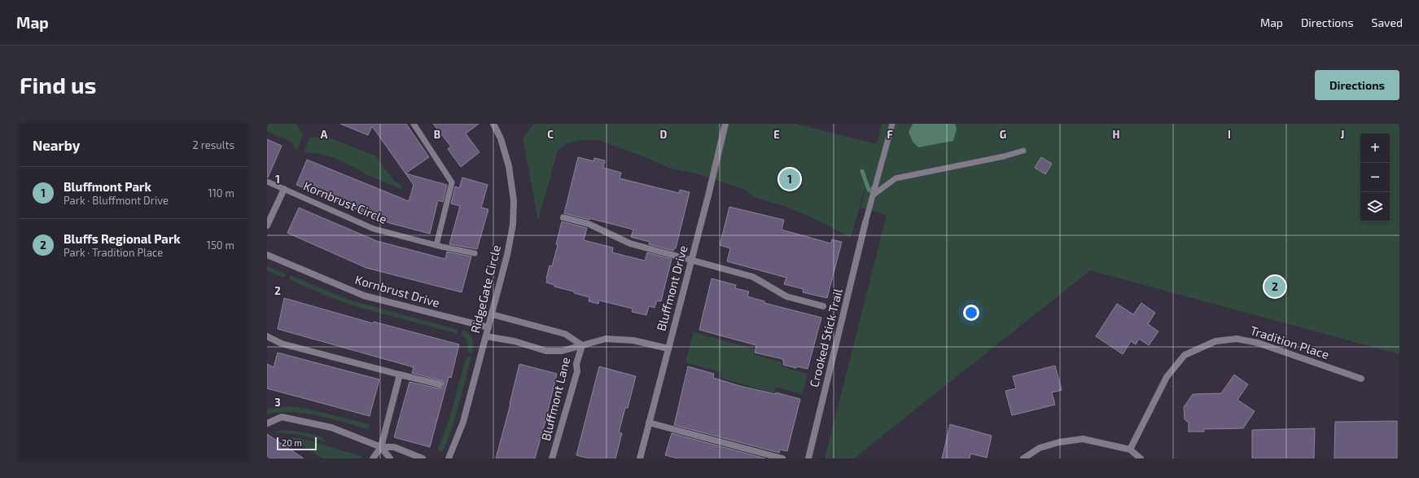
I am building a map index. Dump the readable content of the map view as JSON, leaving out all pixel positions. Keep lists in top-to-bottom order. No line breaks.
{"streets":{"street":["Kornbrust Circle","Bluffmont Drive","RidgeGate Circle","Kornbrust Drive","Crooked Stick Trail","Tradition Place","Bluffmont Lane"]},"crossings":[["RidgeGate Circle","Kornbrust Drive"]],"scale_bar":"20 m","page":{"header":"Map","nav":["Map","Directions","Saved"],"buttons":"Directions","title":"Find us","heading":["Nearby","2 results"],"map_buttons":["+","−"],"list":[{"mark":"1","name":"Bluffmont Park","note":"Park · Bluffmont Drive","value":"110 m"},{"mark":"2","name":"Bluffs Regional Park","note":"Park · Tradition Place","value":"150 m"}],"pins":["1","2"],"scale":"20 m"},"grid":{"columns":["A","B","C","D","E","F","G","H","I","J"],"rows":["1","2","3"]}}
